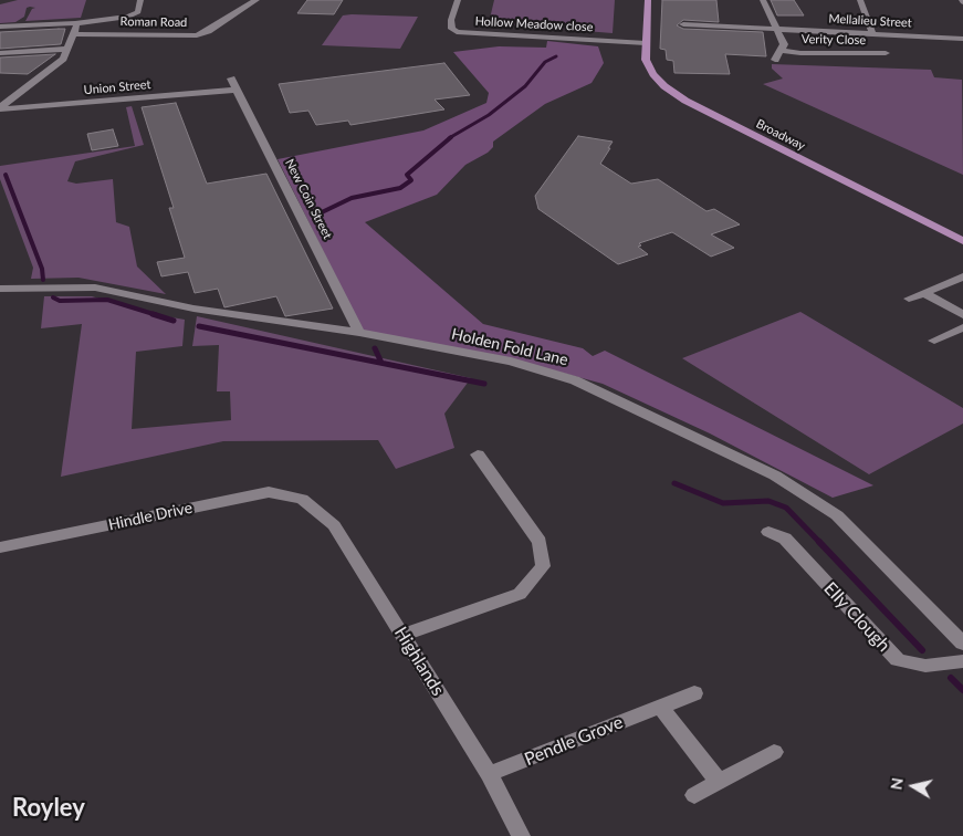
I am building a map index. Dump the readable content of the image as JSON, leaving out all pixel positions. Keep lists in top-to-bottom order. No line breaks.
{"streets":{"main road":["Broadway"],"street":["Mellalieu Street","Roman Road","Hollow Meadow close","Verity Close","Union Street","New Coin Street","Holden Fold Lane","Hindle Drive","Elly Clough","Highlands","Pendle Grove"]},"crossings":[["Hollow Meadow close","Broadway"],["Union Street","New Coin Street"],["New Coin Street","Holden Fold Lane"],["Hindle Drive","Highlands"],["Highlands","Pendle Grove"]],"districts":["Royley"],"north":"left"}
